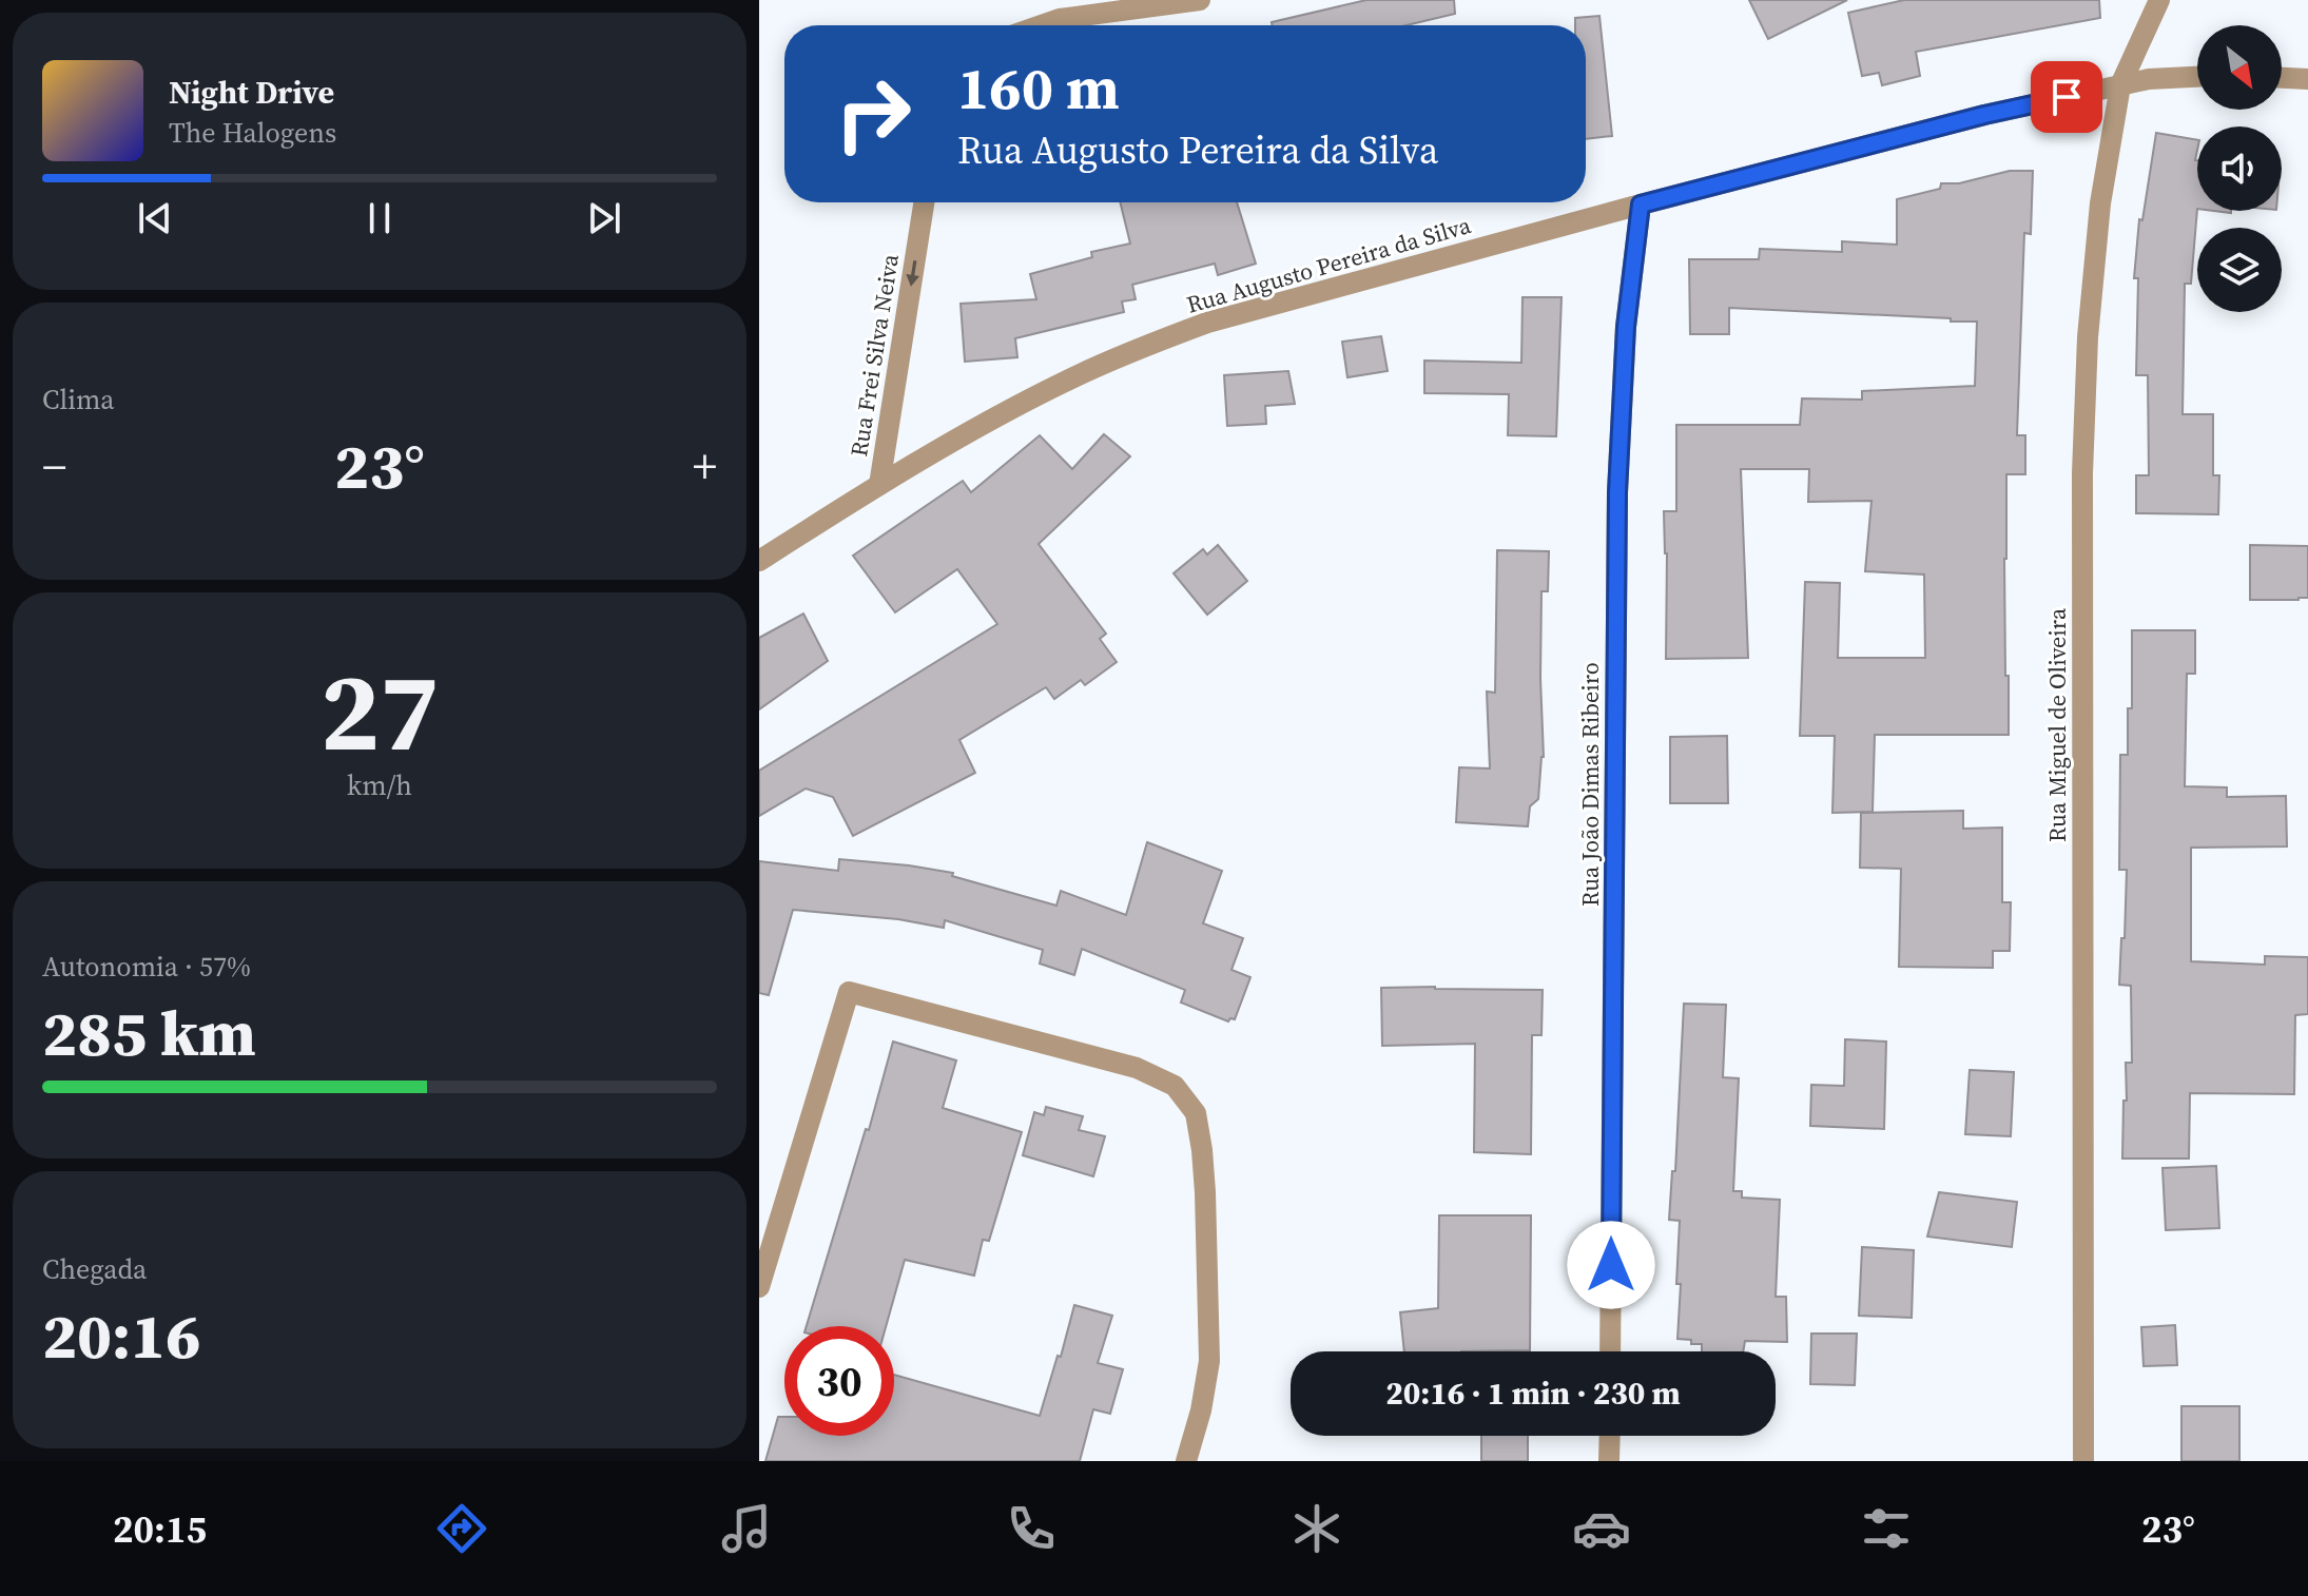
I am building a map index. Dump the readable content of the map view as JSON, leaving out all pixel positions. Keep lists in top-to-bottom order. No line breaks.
{"streets":{"street":["Rua Augusto Pereira da Silva","Rua Frei Silva Neiva","Rua Miguel de Oliveira","Rua João Dimas Ribeiro"]},"crossings":[["Rua Augusto Pereira da Silva","Rua Frei Silva Neiva"],["Rua Augusto Pereira da Silva","Rua Miguel de Oliveira"],["Rua Augusto Pereira da Silva","Rua João Dimas Ribeiro"]],"one_way":["Rua Frei Silva Neiva"],"north":"bottom right","page":{"turn":["160 m","Rua Augusto Pereira da Silva"],"song":["Night Drive","The Halogens"],"tile":["Clima",["27","km/h"],["Autonomia · 57%","285 km"],["Chegada","20:16"]],"heat":["−","23°","+"],"limit":"30","trip":"20:16 · 1 min · 230 m","tabs":["20:15","23°"]}}
